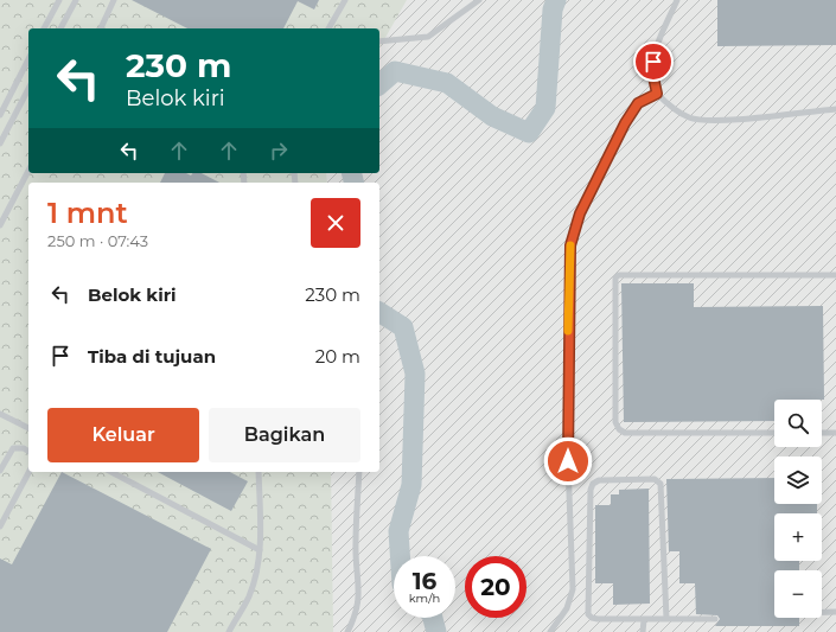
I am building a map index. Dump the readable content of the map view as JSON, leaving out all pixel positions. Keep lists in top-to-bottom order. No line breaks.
{"page":{"turn":["230 m","Belok kiri"],"heading":["1 mnt","250 m · 07:43"],"list":[{"name":"Belok kiri","value":"230 m"},{"name":"Tiba di tujuan","value":"20 m"}],"buttons":["Keluar","Bagikan"],"map_buttons":["+","−"],"speed":"16 km/h","limit":"20"}}
